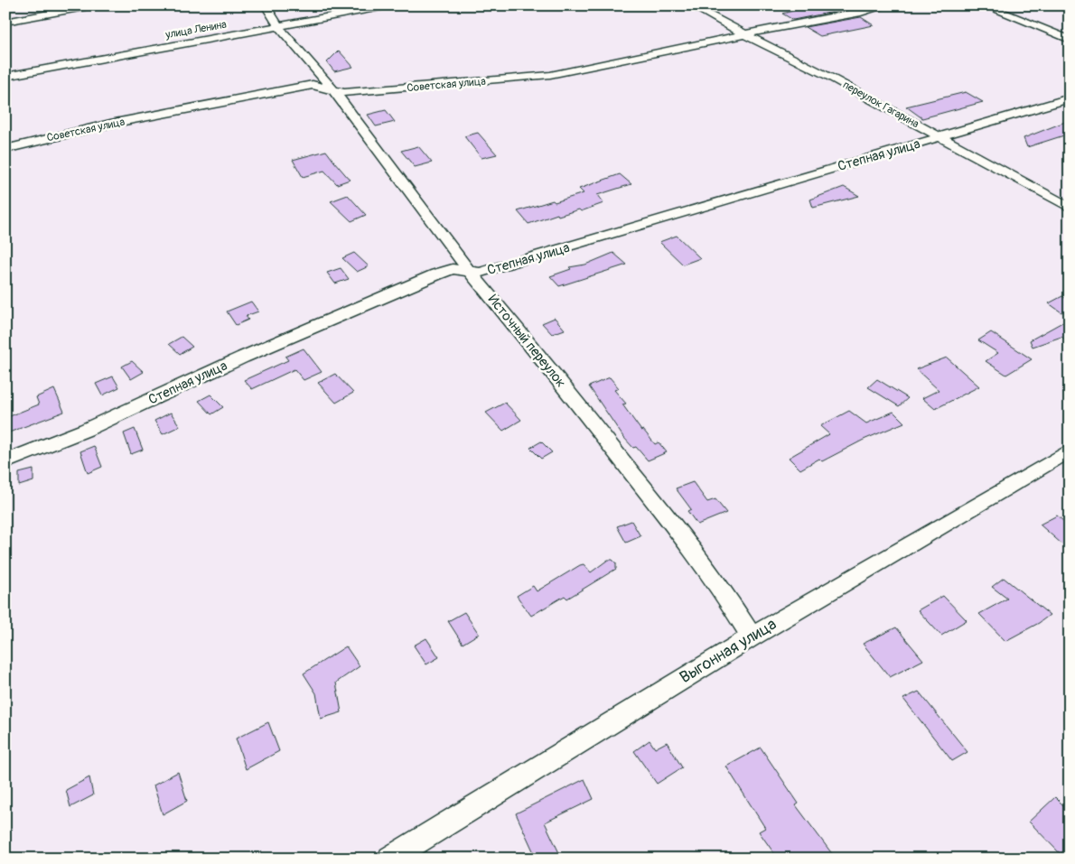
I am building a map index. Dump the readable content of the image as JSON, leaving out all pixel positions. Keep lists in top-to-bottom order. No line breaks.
{"streets":{"street":["улица Ленина","Советская улица","переулок Гагарина","Степная улица","Источный переулок","Выгонная улица"]},"crossings":[["улица Ленина","Источный переулок"],["Советская улица","переулок Гагарина"],["Советская улица","Источный переулок"],["переулок Гагарина","Степная улица"],["Степная улица","Источный переулок"],["Источный переулок","Выгонная улица"]]}
